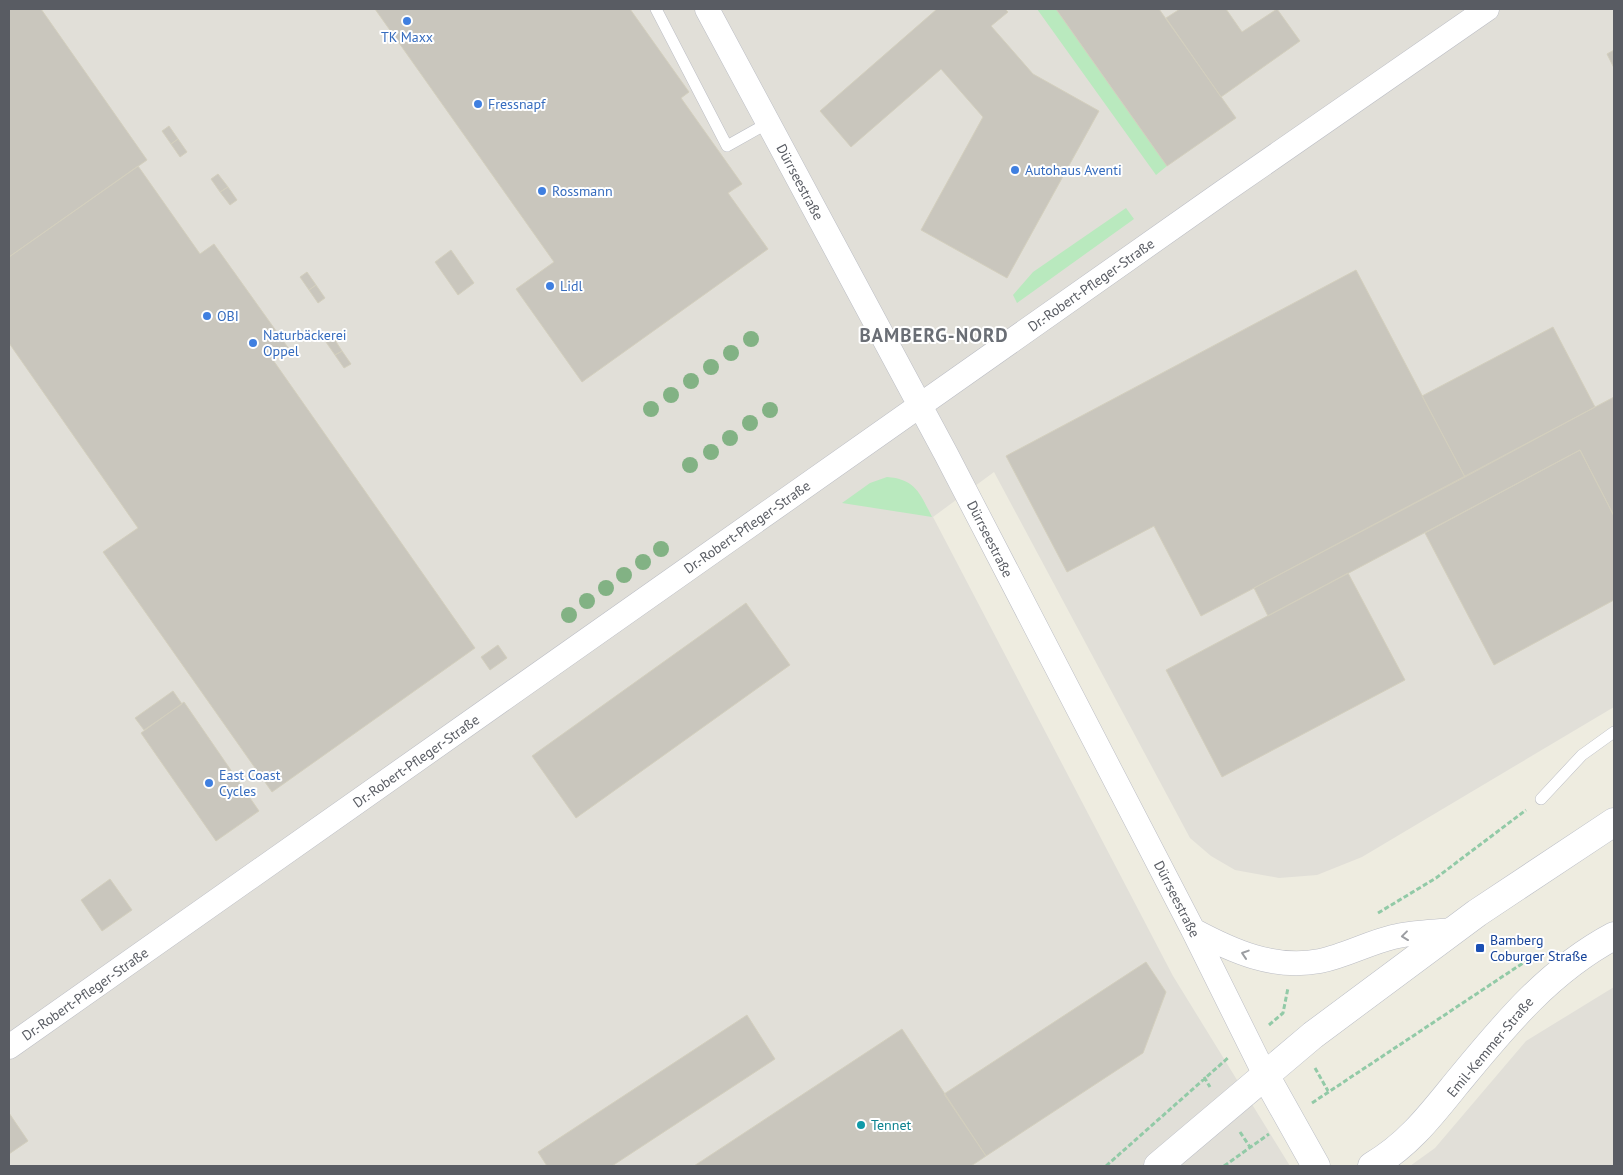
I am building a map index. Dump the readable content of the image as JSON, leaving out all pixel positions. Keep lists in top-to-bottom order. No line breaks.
{"streets":{"main road":["Emil-Kemmer-Straße"],"street":["Dürrseestraße","Dr.-Robert-Pfleger-Straße"]},"crossings":[["Dürrseestraße","Dr.-Robert-Pfleger-Straße"]],"districts":["BAMBERG-NORD"],"places":{"other":["TK Maxx","Fressnapf","Autohaus Aventi","Rossmann","Lidl","OBI","Naturbäckerei Oppel","East Coast Cycles","Tennet"],"transit":["Bamberg Coburger Straße"]}}
